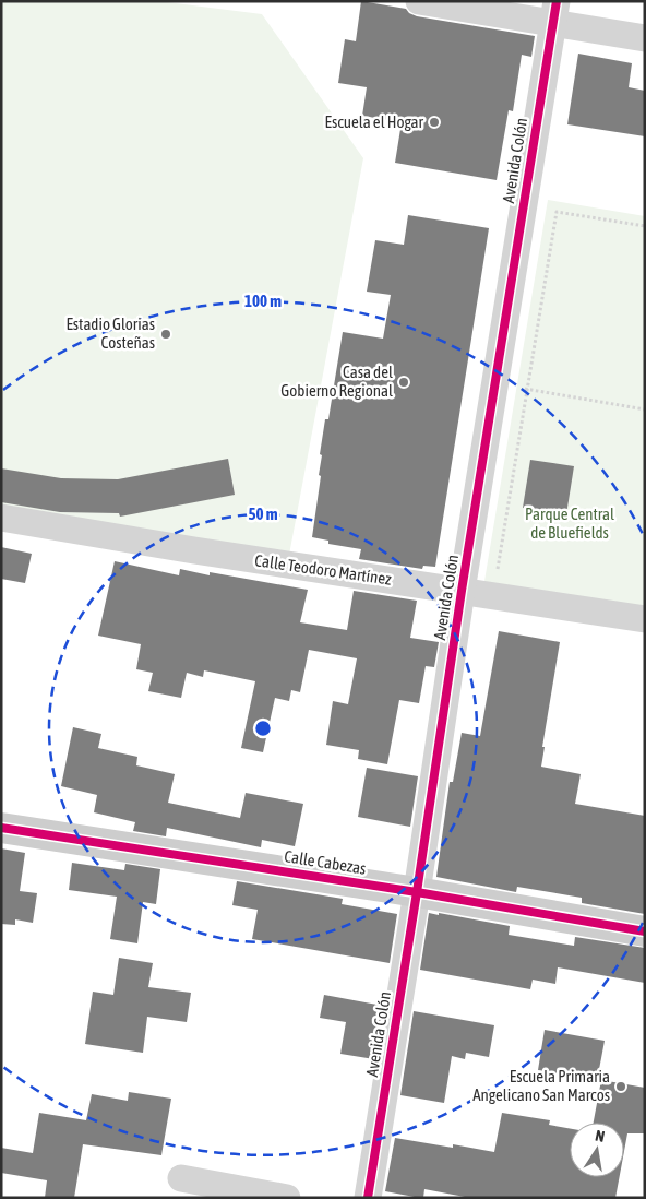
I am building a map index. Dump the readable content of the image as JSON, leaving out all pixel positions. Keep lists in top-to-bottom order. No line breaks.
{"streets":{"street":["Avenida Colón","Calle Teodoro Martínez","Calle Cabezas"]},"crossings":[["Avenida Colón","Calle Teodoro Martínez"],["Avenida Colón","Calle Cabezas"]],"parks":["Parque Central de Bluefields"],"places":["Escuela el Hogar","Estadio Glorias Costeñas","Casa del Gobierno Regional","Escuela Primaria Angelicano San Marcos"],"north":"top","rings":["100 m","50 m"]}
